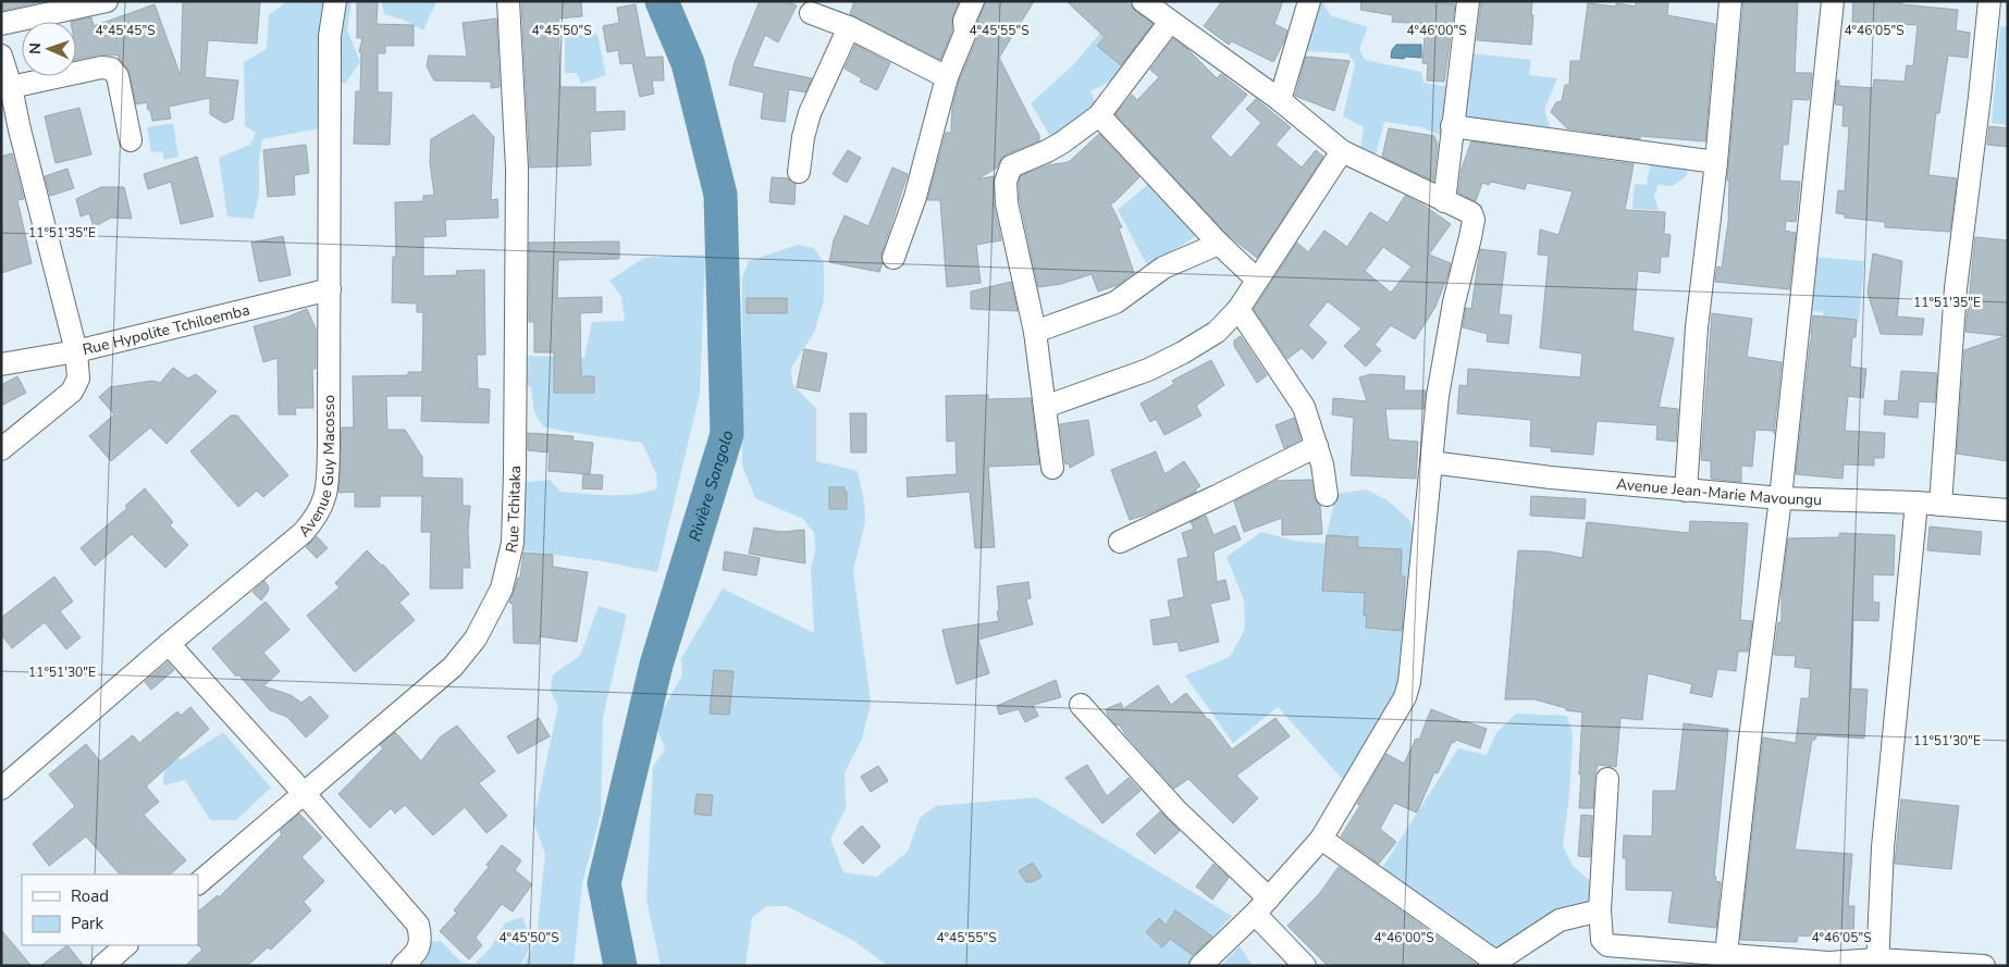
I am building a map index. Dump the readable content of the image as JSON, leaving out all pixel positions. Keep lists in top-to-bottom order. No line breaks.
{"streets":{"street":["Rue Hypolite Tchiloemba","Avenue Guy Macosso","Avenue Jean-Marie Mavoungu","Rue Tchitaka"]},"crossings":[["Rue Hypolite Tchiloemba","Avenue Guy Macosso"]],"water":["Rivière Songolo"],"legend":["Road","Park"],"north":"left","coordinates":["4°45'45\"S","4°45'50\"S","4°45'55\"S","4°46'00\"S","4°46'05\"S","11°51'35\"E","11°51'30\"E"]}
